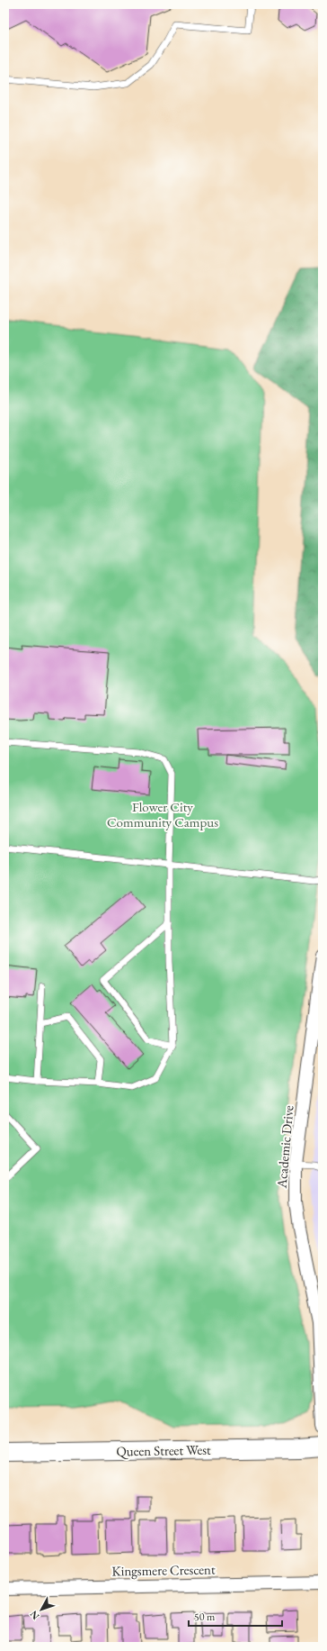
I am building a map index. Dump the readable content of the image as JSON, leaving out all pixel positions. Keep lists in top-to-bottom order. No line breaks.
{"streets":{"main road":["Queen Street West"],"street":["Academic Drive","Kingsmere Crescent"]},"parks":["Flower City Community Campus"],"scale_bar":"50 m","north":"bottom left"}
